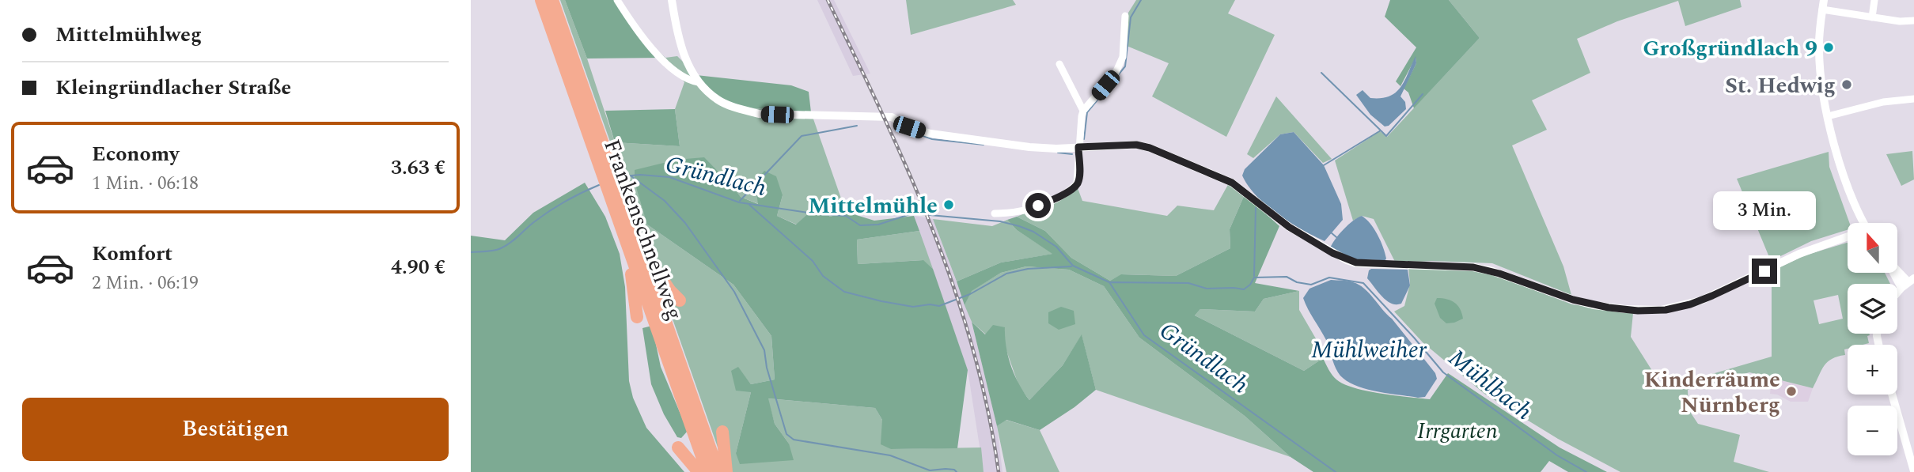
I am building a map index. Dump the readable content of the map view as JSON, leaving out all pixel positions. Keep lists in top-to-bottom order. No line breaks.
{"streets":{"highway":["Frankenschnellweg"]},"water":["Gründlach","Mühlweiher","Mühlbach"],"parks":["Irrgarten"],"places":["Großgründlach 9","St. Hedwig","Mittelmühle","Kinderräume Nürnberg"],"north":"top","page":{"banner":["Mittelmühlweg","Kleingründlacher Straße"],"list":[{"name":"Economy","note":"1 Min. · 06:18","value":"3.63 €"},{"name":"Komfort","note":"2 Min. · 06:19","value":"4.90 €"}],"bubble":"3 Min.","map_buttons":["+","−"],"buttons":"Bestätigen"}}
